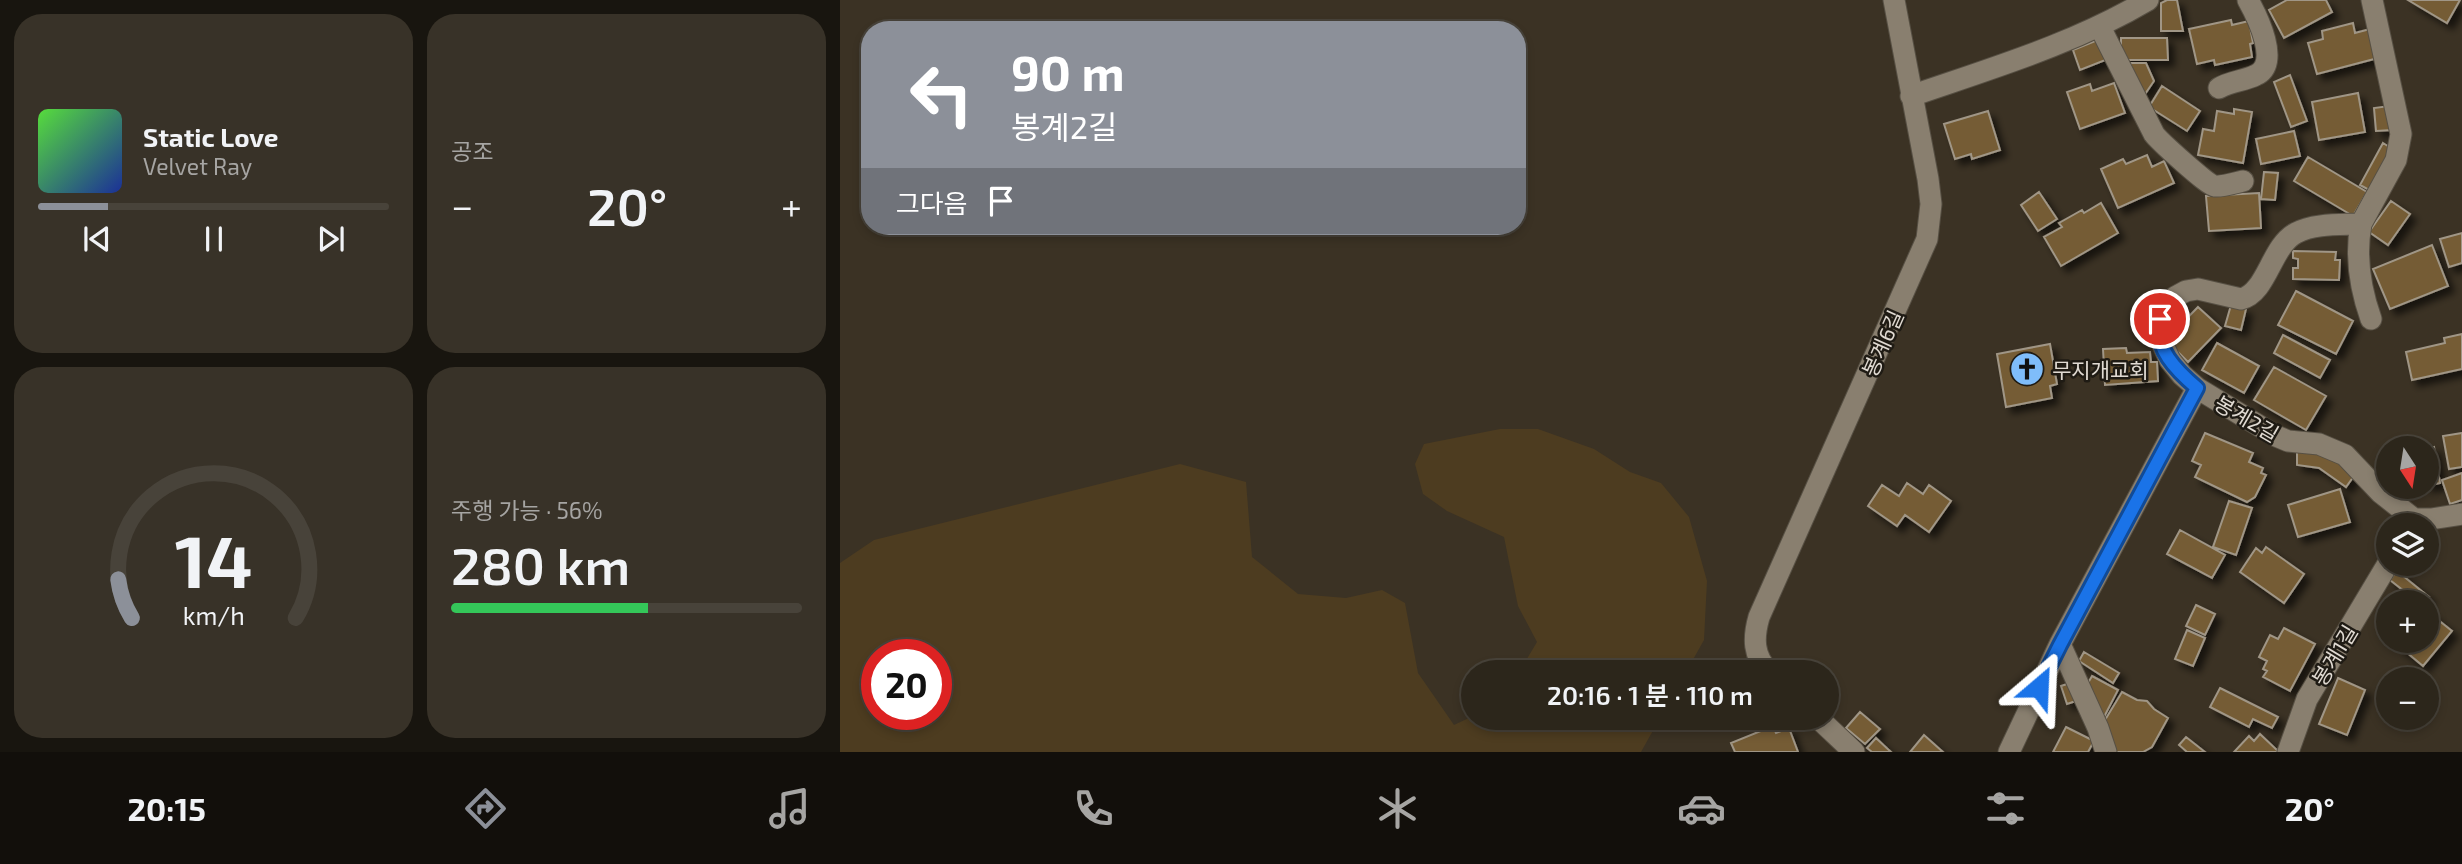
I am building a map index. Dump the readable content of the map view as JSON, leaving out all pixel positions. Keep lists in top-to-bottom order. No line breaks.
{"streets":{"street":["봉계6길","봉계2길","봉계1길"]},"places":{"church":["무지개교회"]},"north":"bottom","page":{"tile":["공조",["주행 가능 · 56%","280 km"]],"turn":["90 m","봉계2길"],"song":["Static Love","Velvet Ray"],"then":"그다음","heat":["−","20°","+"],"map_buttons":["+","−"],"limit":"20","trip":"20:16 · 1 분 · 110 m","tabs":["20:15","20°"],"gauge":["14","km/h"]}}
